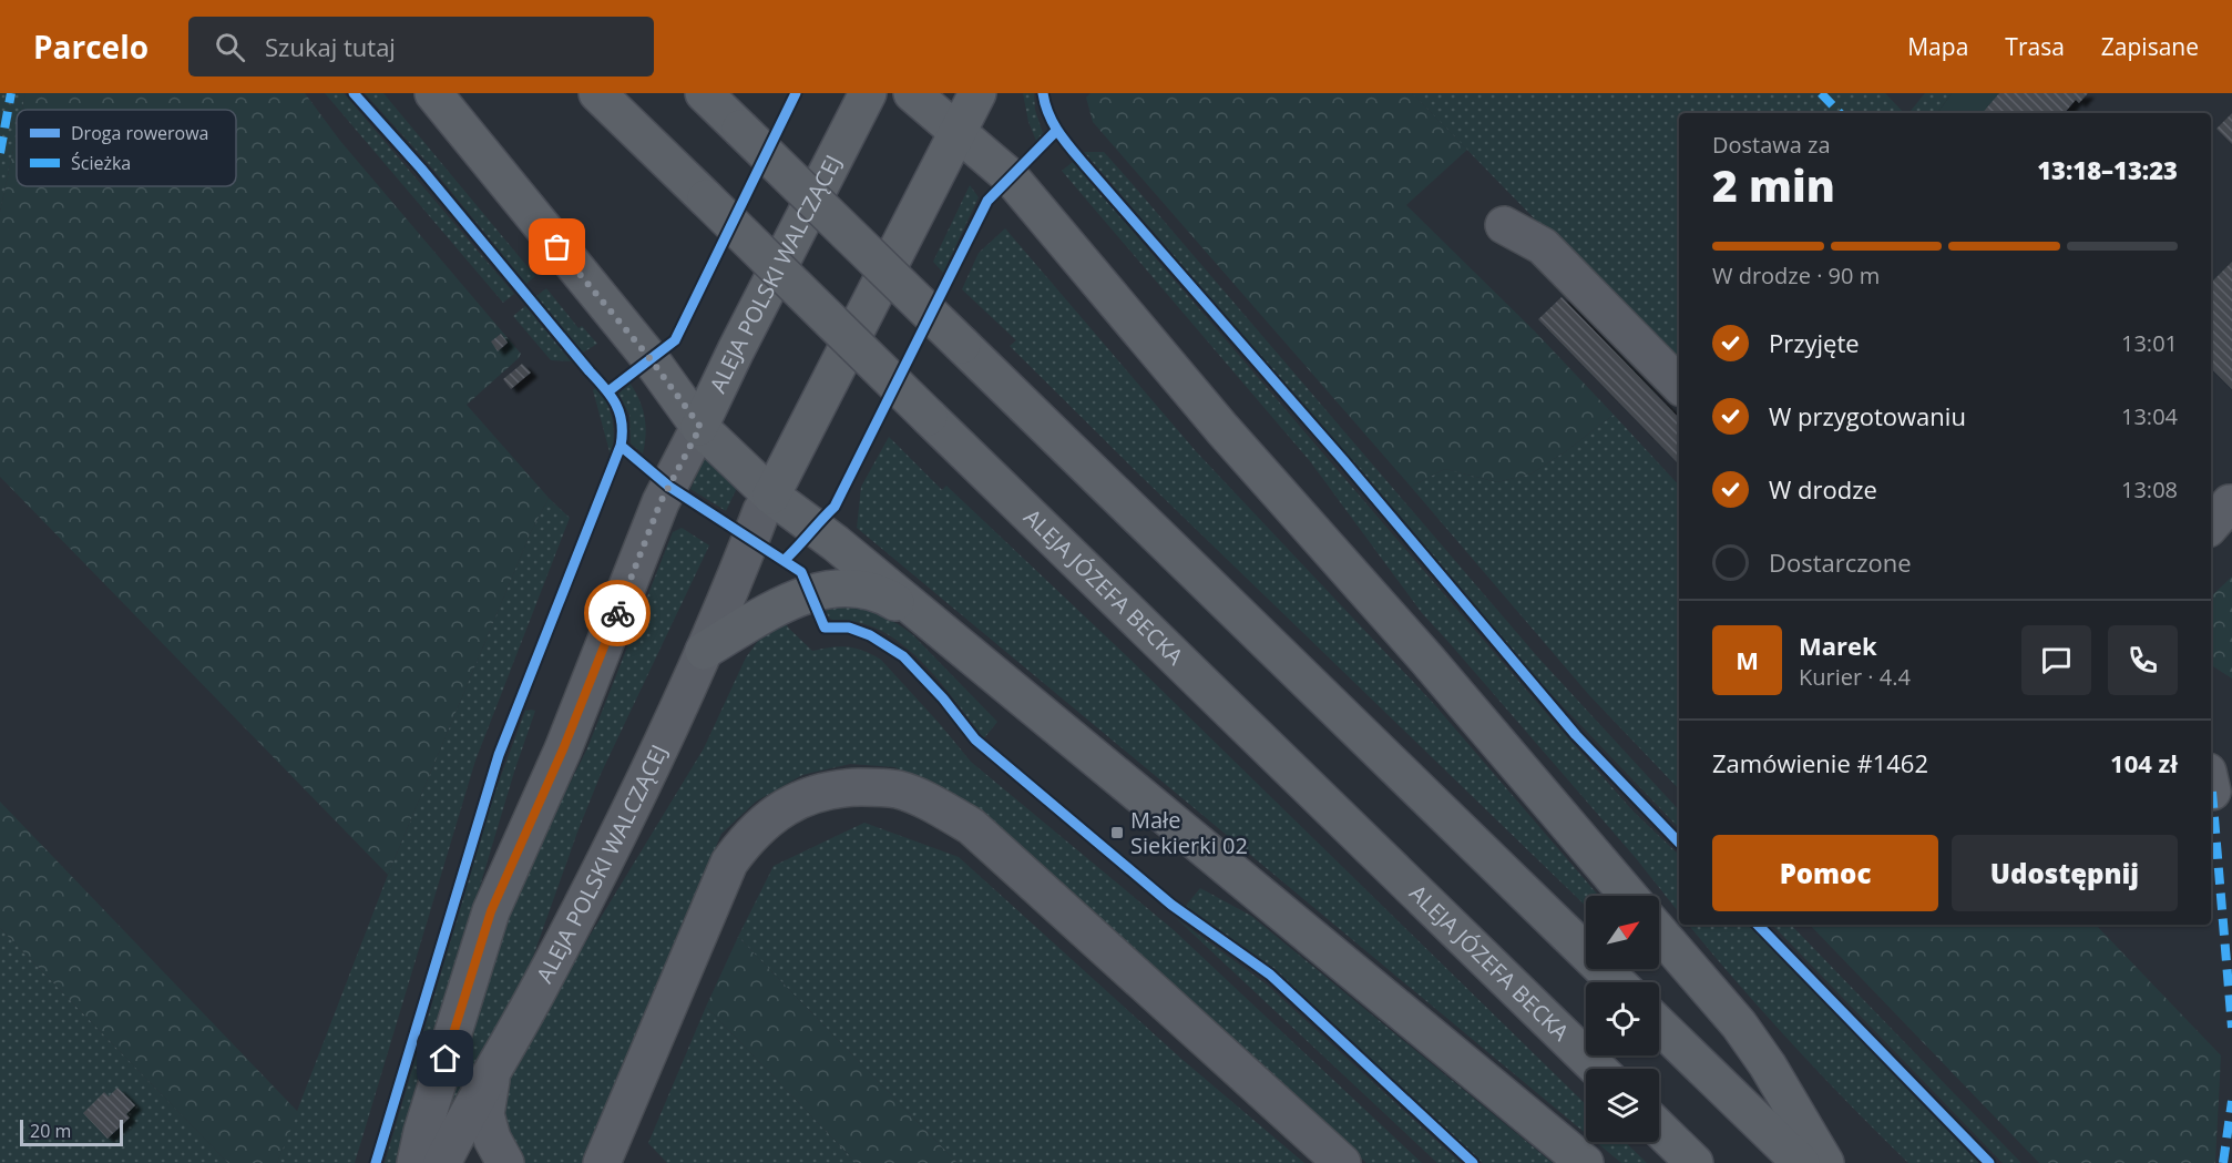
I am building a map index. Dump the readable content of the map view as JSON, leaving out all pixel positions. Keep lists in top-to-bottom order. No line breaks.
{"streets":{"main road":["ALEJA POLSKI WALCZĄCEJ","ALEJA JÓZEFA BECKA"]},"places":{"transit":["Małe Siekierki 02"]},"legend":["Droga rowerowa","Ścieżka"],"scale_bar":"20 m","north":"top right","page":{"header":"Parcelo","search":"Szukaj tutaj","nav":["Mapa","Trasa","Zapisane"],"heading":["2 min","Dostawa za","13:18–13:23"],"panel":["Marek","Kurier · 4.4","Zamówienie #1462","104 zł"],"bar":"W drodze · 90 m","list":[["Przyjęte","13:01"],["W przygotowaniu","13:04"],["W drodze","13:08"],"Dostarczone"],"round":"M","buttons":["Pomoc","Udostępnij"],"scale":"20 m"}}
